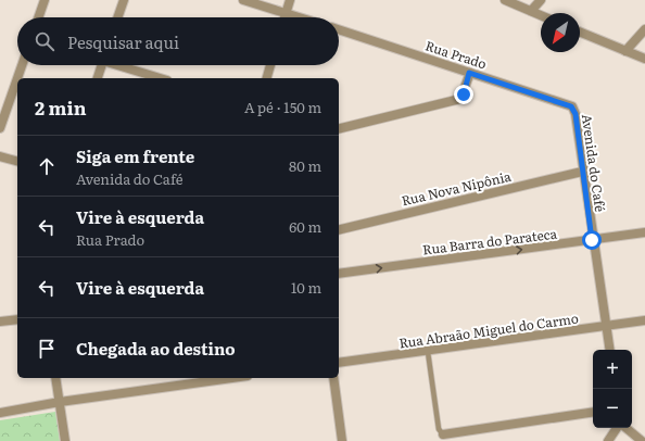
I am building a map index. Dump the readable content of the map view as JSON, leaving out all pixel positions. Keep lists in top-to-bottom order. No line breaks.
{"streets":{"street":["Rua Prado","Avenida do Café","Rua Nova Nipônia","Rua Barra do Parateca","Rua Abraão Miguel do Carmo"]},"crossings":[["Rua Prado","Avenida do Café"],["Avenida do Café","Rua Nova Nipônia"],["Avenida do Café","Rua Barra do Parateca"],["Avenida do Café","Rua Abraão Miguel do Carmo"]],"one_way":["Rua Barra do Parateca"],"north":"bottom left","page":{"search":"Pesquisar aqui","heading":["2 min","A pé · 150 m"],"list":[["Siga em frente","Avenida do Café","80 m"],["Vire à esquerda","Rua Prado","60 m"],["Vire à esquerda","10 m"],"Chegada ao destino"],"map_buttons":["+","−"]}}
